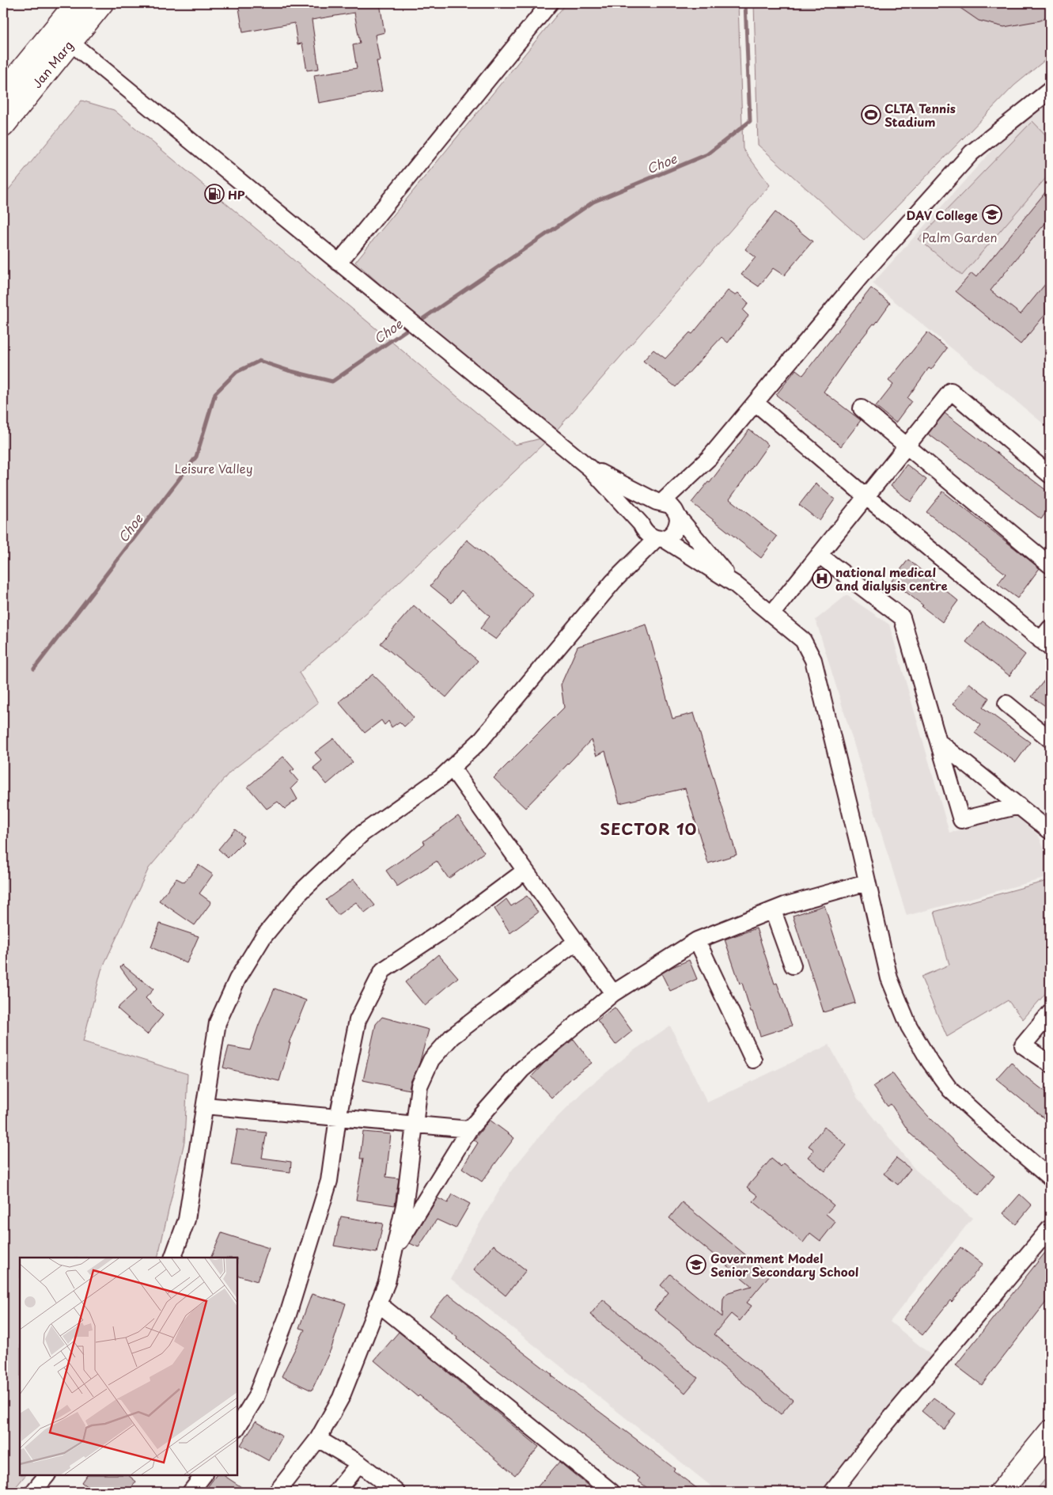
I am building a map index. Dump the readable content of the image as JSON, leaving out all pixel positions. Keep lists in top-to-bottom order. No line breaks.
{"streets":{"main road":["Jan Marg"]},"districts":["SECTOR 10"],"water":["Choe"],"parks":["Palm Garden","Leisure Valley"],"places":{"sports":["CLTA Tennis Stadium"],"fuel station":["HP"],"school or university":["DAV College","Government Model Senior Secondary School"],"hospital":["national medical and dialysis centre"]}}
